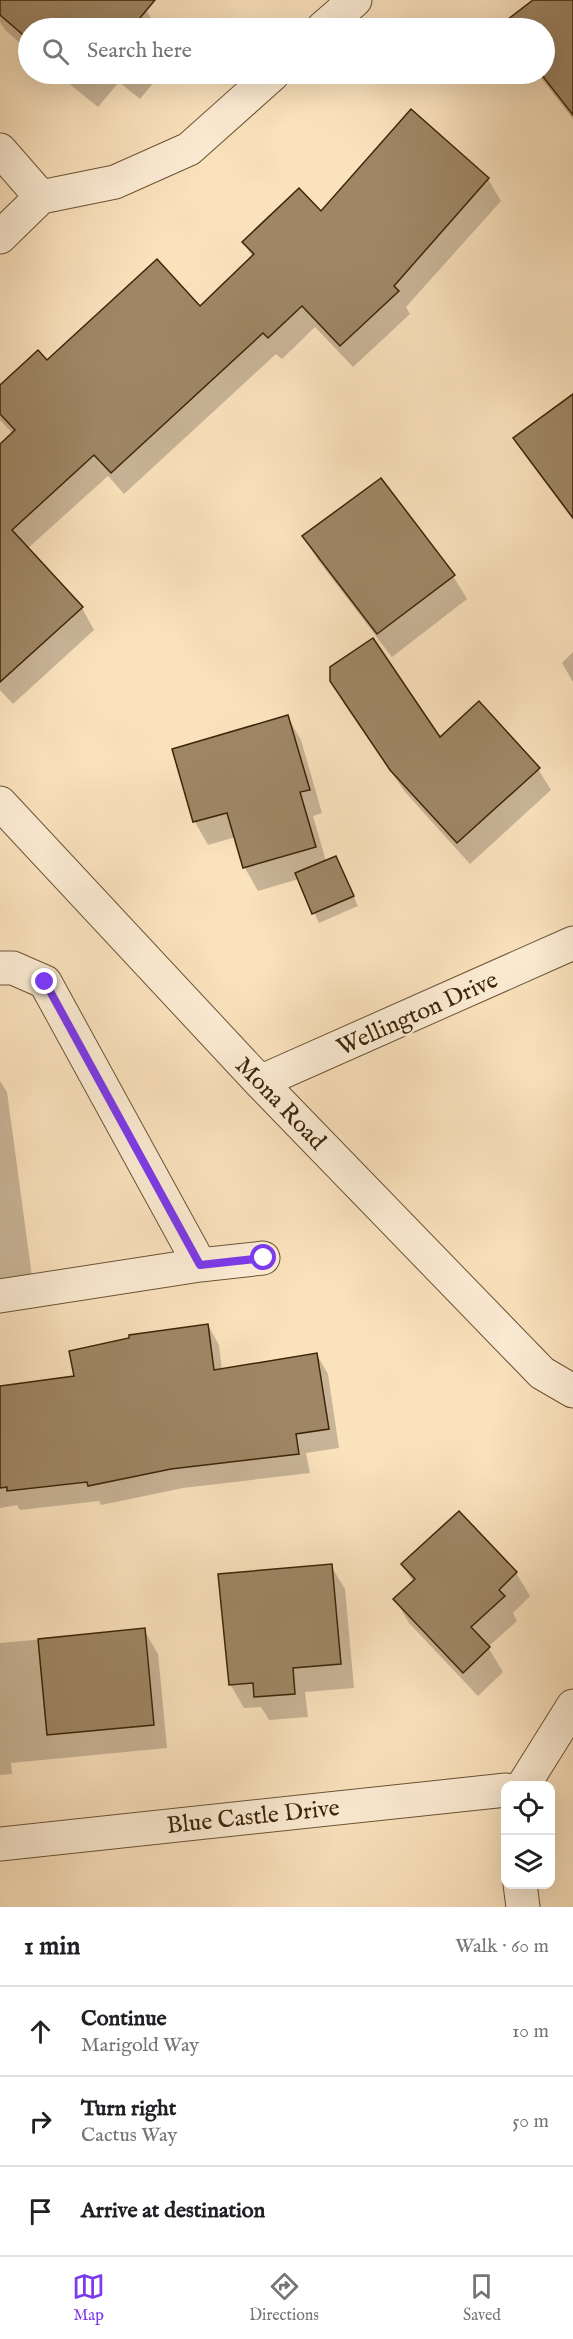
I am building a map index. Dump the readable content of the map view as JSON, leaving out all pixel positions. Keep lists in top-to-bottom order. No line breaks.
{"streets":{"street":["Wellington Drive","Mona Road","Blue Castle Drive"]},"crossings":[["Wellington Drive","Mona Road"]],"page":{"search":"Search here","heading":["1 min","Walk · 60 m"],"list":[["Continue","Marigold Way","10 m"],["Turn right","Cactus Way","50 m"],"Arrive at destination"],"nav":["Map","Directions","Saved"]}}
